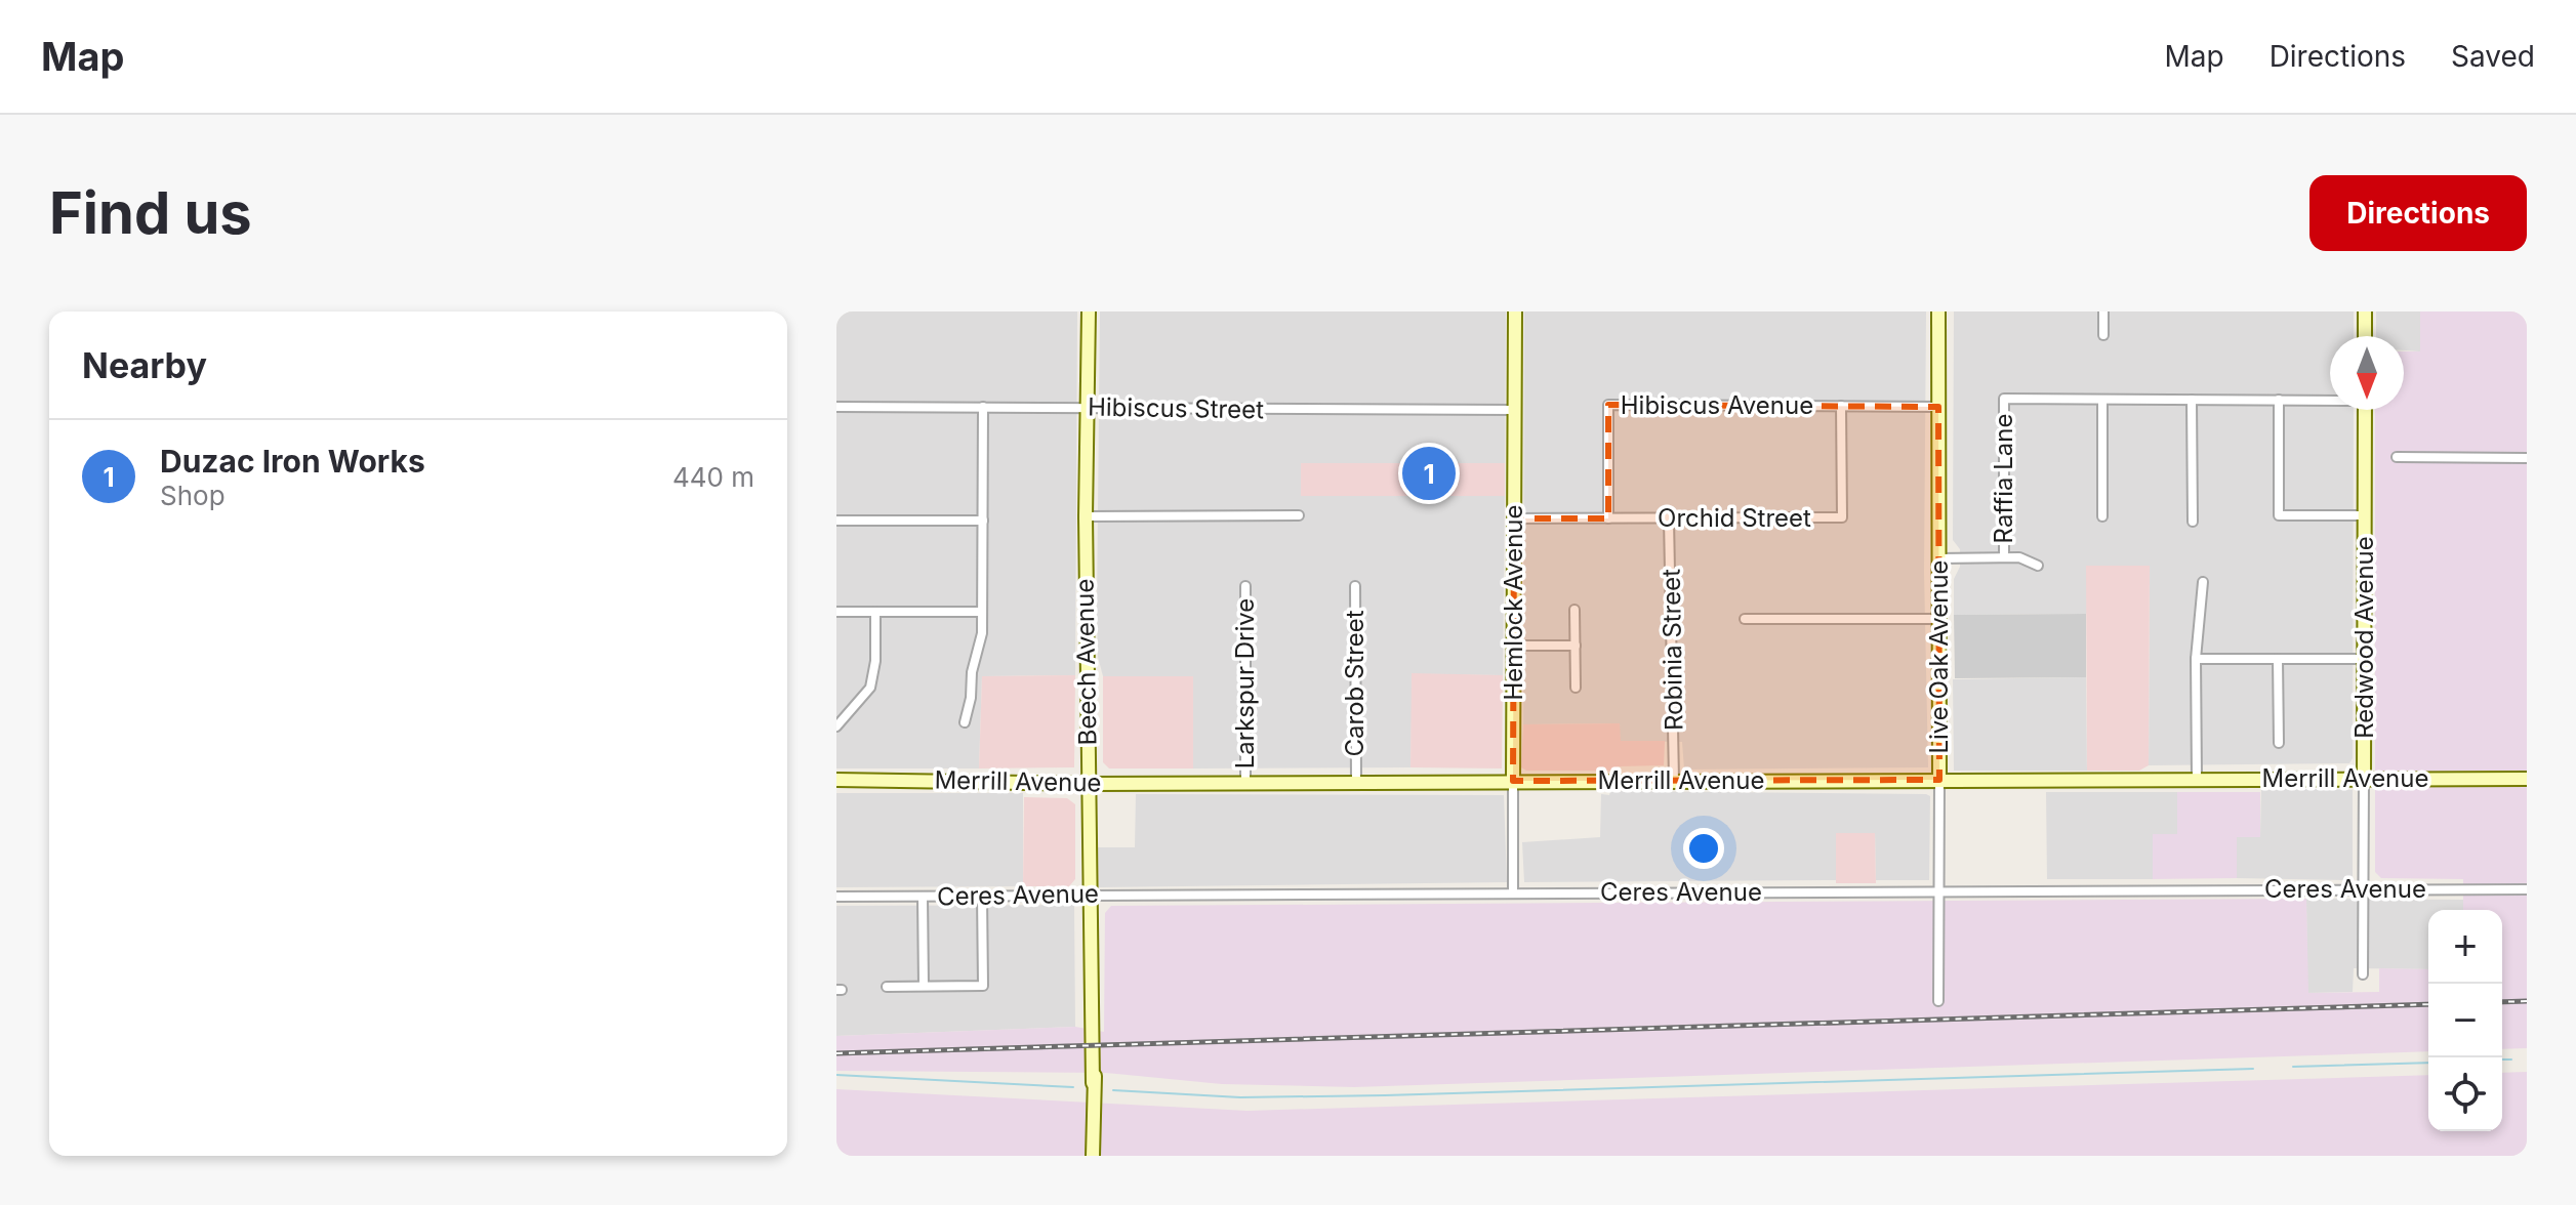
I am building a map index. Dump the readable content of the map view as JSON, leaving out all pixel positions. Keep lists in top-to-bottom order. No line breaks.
{"streets":{"main road":["Hemlock Avenue","Redwood Avenue","Live Oak Avenue","Beech Avenue","Merrill Avenue"],"street":["Hibiscus Avenue","Hibiscus Street","Raffia Lane","Orchid Street","Robinia Street","Larkspur Drive","Carob Street","Ceres Avenue"]},"crossings":[["Hibiscus Avenue","Orchid Street"],["Hibiscus Avenue","Live Oak Avenue"],["Hibiscus Street","Hemlock Avenue"],["Hibiscus Street","Beech Avenue"],["Orchid Street","Hemlock Avenue"],["Orchid Street","Robinia Street"],["Hemlock Avenue","Merrill Avenue"],["Hemlock Avenue","Ceres Avenue"],["Redwood Avenue","Merrill Avenue"],["Redwood Avenue","Ceres Avenue"],["Robinia Street","Merrill Avenue"],["Live Oak Avenue","Merrill Avenue"],["Live Oak Avenue","Ceres Avenue"],["Beech Avenue","Merrill Avenue"],["Beech Avenue","Ceres Avenue"],["Larkspur Drive","Merrill Avenue"],["Carob Street","Merrill Avenue"]],"north":"bottom","page":{"header":"Map","nav":["Map","Directions","Saved"],"buttons":"Directions","title":"Find us","heading":"Nearby","list":[{"mark":"1","name":"Duzac Iron Works","note":"Shop","value":"440 m"}],"pins":"1","map_buttons":["+","−"]}}
